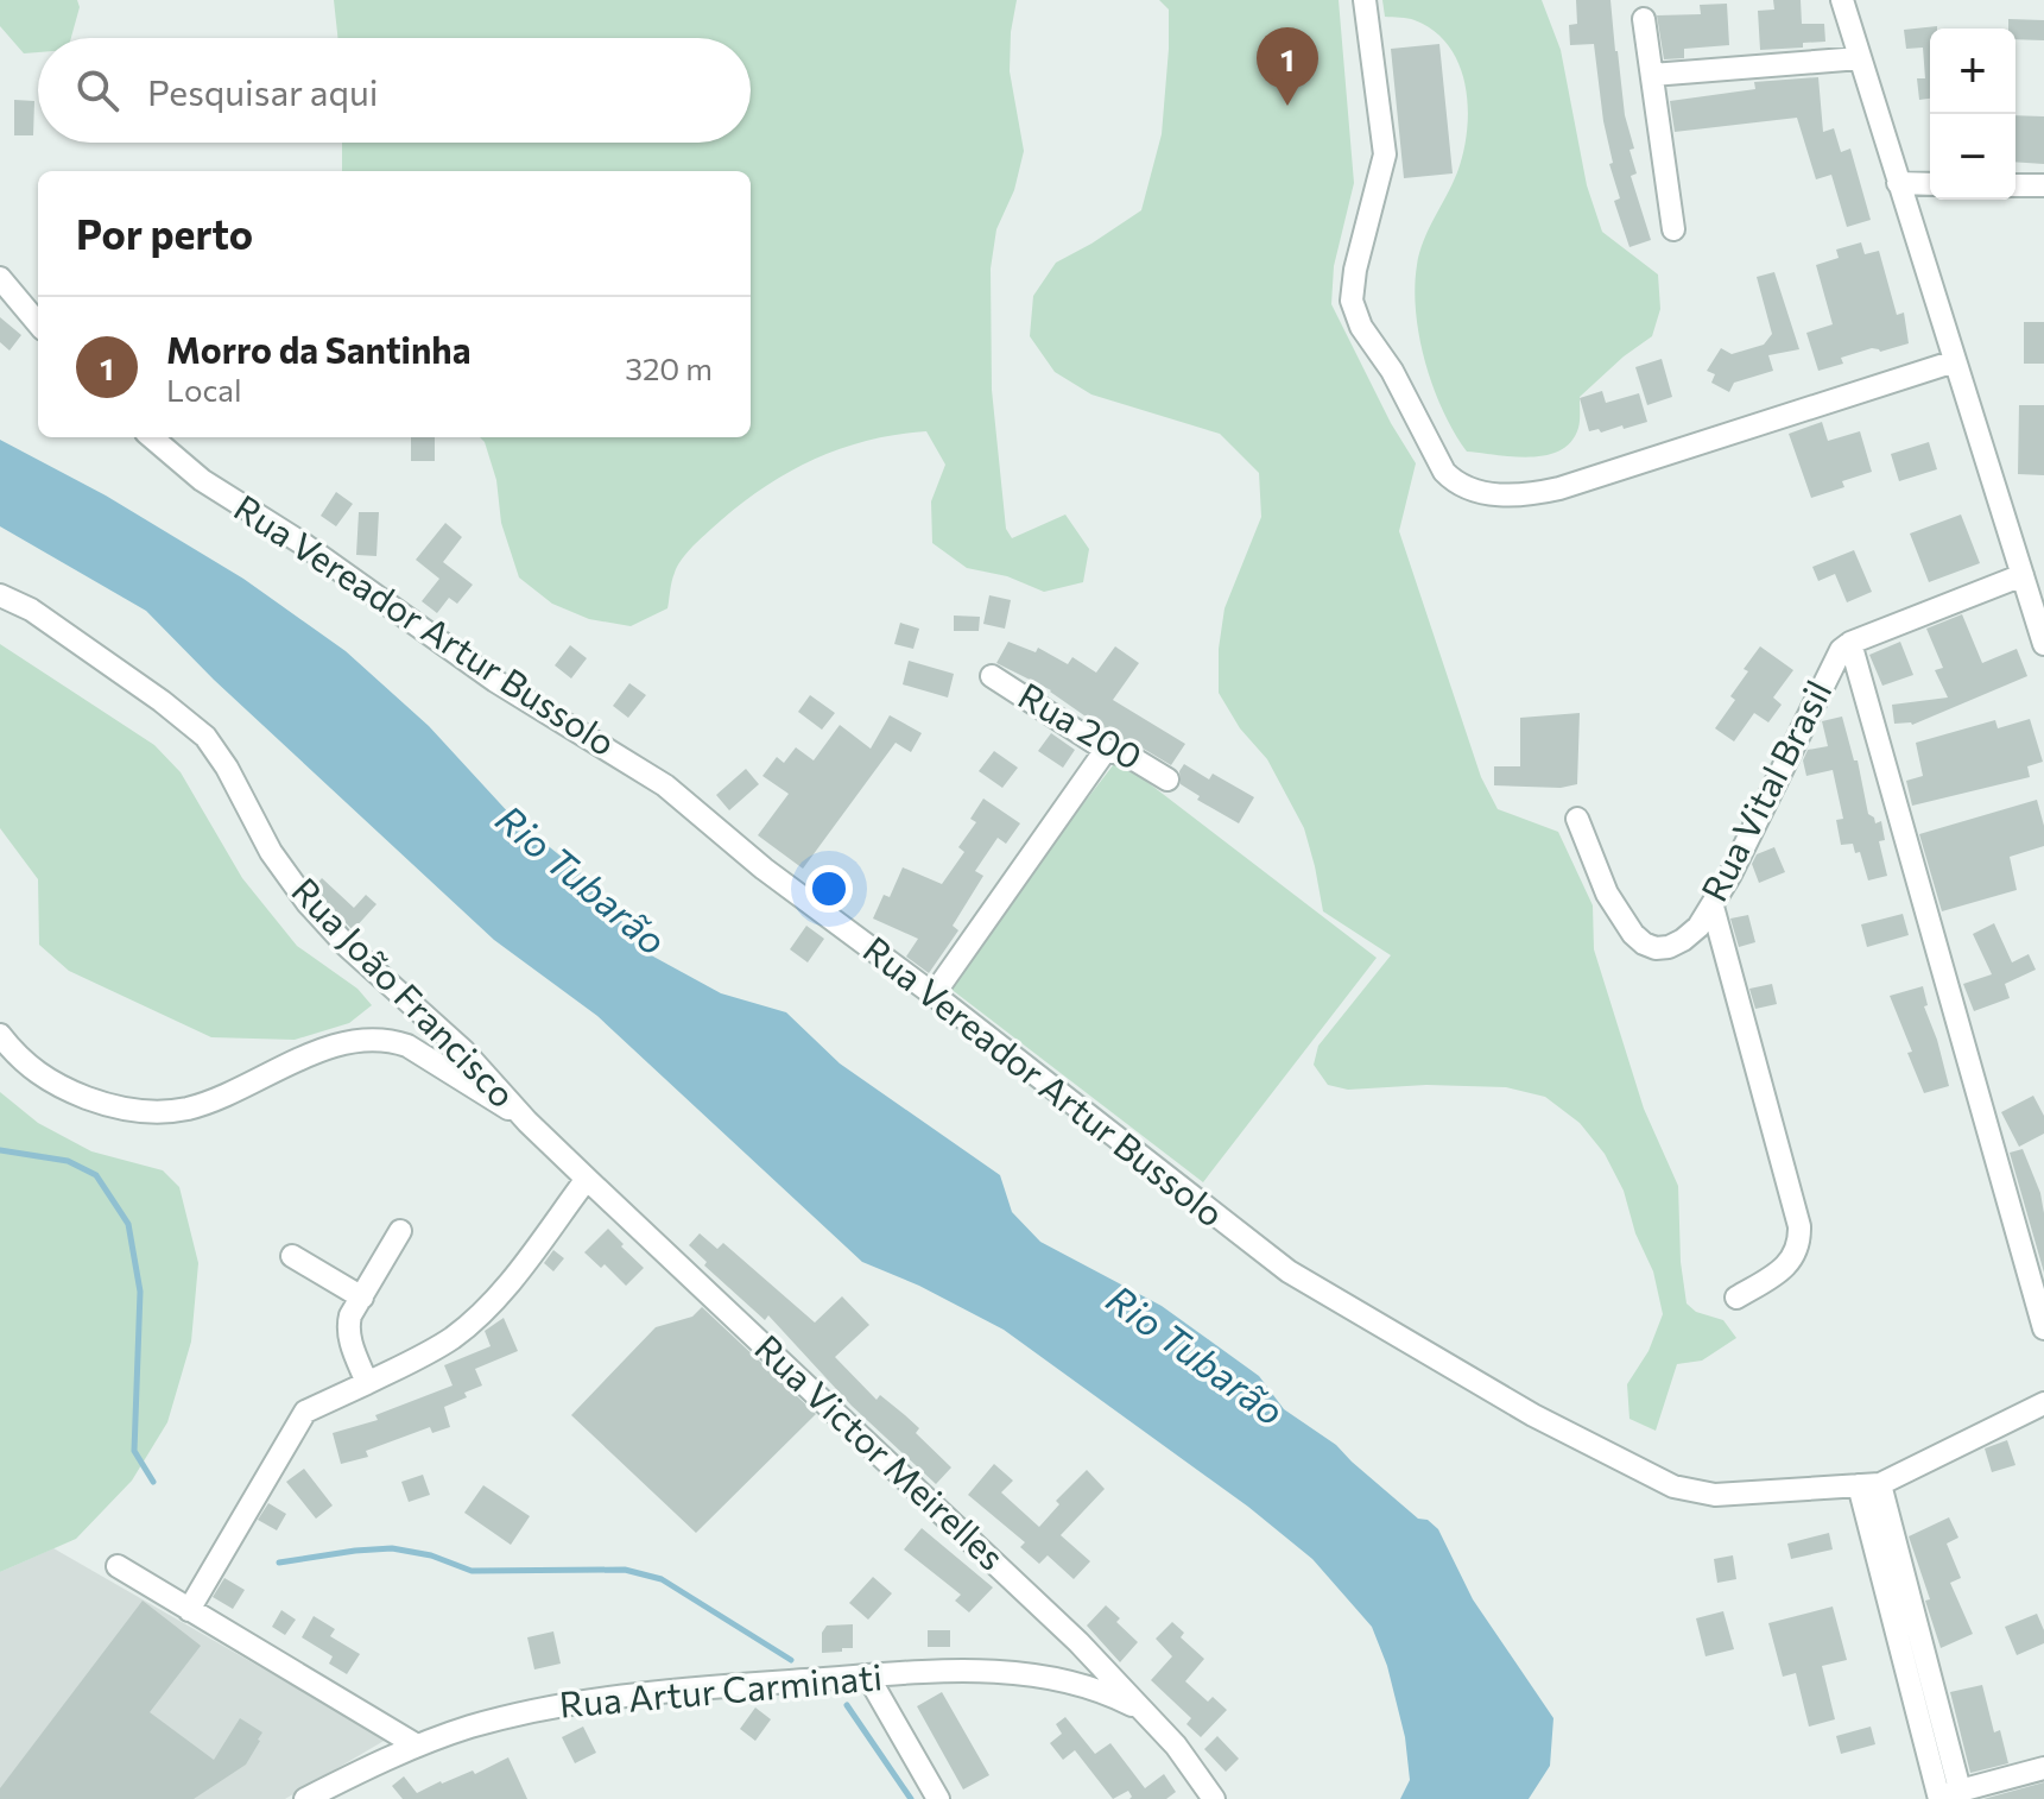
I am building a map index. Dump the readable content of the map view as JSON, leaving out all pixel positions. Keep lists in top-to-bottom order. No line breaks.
{"streets":{"street":["Rua Vereador Artur Bussolo","Rua 200","Rua Vital Brasil","Rua João Francisco","Rua Victor Meirelles","Rua Artur Carminati"]},"crossings":[["Rua João Francisco","Rua Victor Meirelles"],["Rua Victor Meirelles","Rua Artur Carminati"]],"water":["Rio Tubarão"],"page":{"pins":"1","map_buttons":["+","−"],"search":"Pesquisar aqui","heading":"Por perto","list":[{"mark":"1","name":"Morro da Santinha","note":"Local","value":"320 m"}]}}
